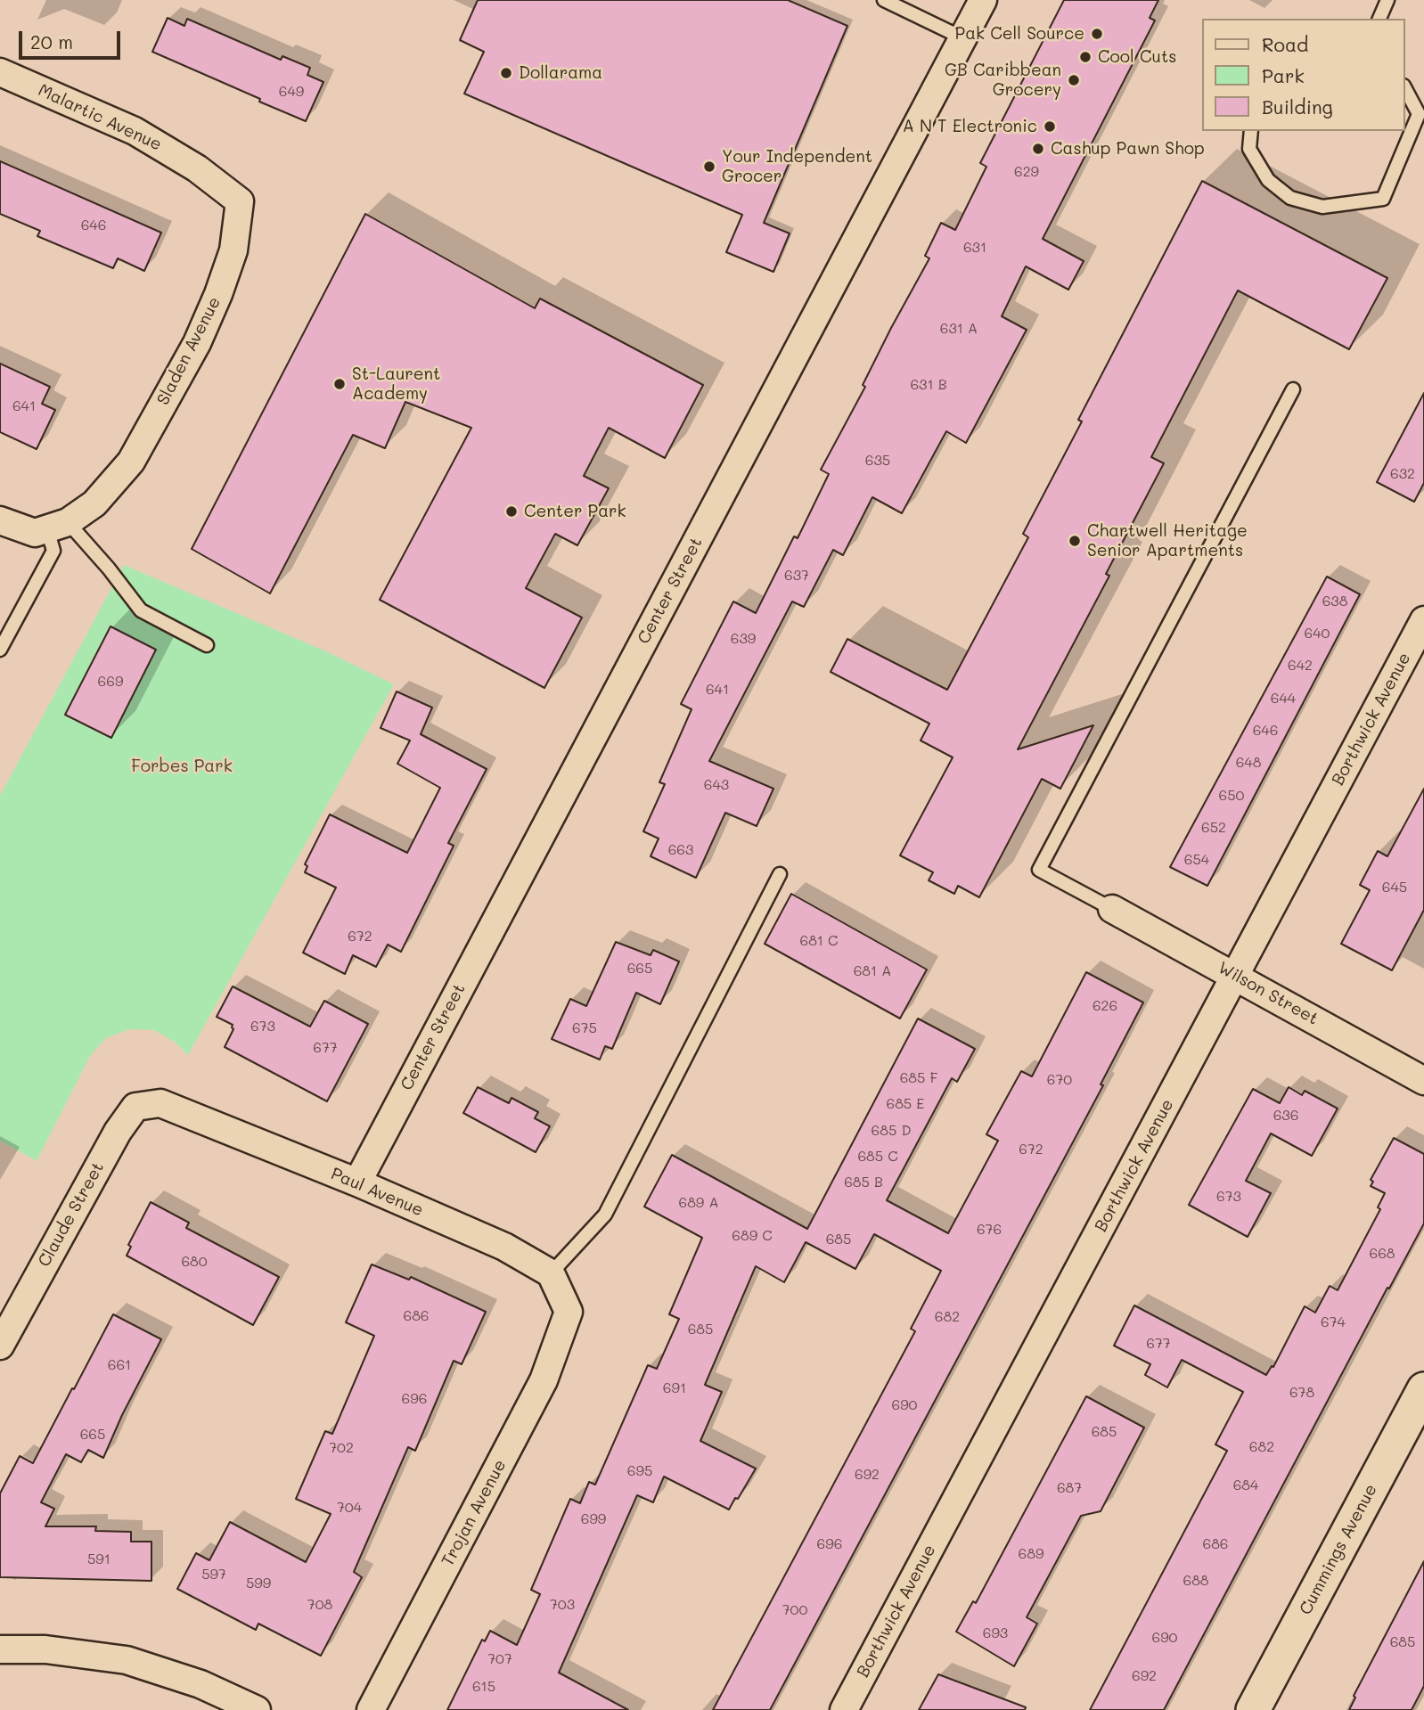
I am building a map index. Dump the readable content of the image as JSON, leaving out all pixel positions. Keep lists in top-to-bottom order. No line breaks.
{"streets":{"street":["Malartic Avenue","Sladen Avenue","Center Street","Borthwick Avenue","Wilson Street","Paul Avenue","Claude Street","Trojan Avenue","Cummings Avenue"]},"crossings":[["Malartic Avenue","Sladen Avenue"],["Center Street","Paul Avenue"],["Borthwick Avenue","Wilson Street"],["Paul Avenue","Claude Street"],["Paul Avenue","Trojan Avenue"]],"parks":["Forbes Park"],"places":["Pak Cell Source","Cool Cuts","Dollarama","GB Caribbean Grocery","A N T Electronic","Cashup Pawn Shop","Your Independent Grocer","St-Laurent Academy","Center Park","Chartwell Heritage Senior Apartments"],"house_numbers":["649","629","646","631","631 A","631 B","641","635","632","637","638","640","639","642","669","641","644","646","648","643","650","652","663","654","645","672","681 C","665","681 A","626","673","675","677","685 F","670","685 E","636","685 D","672","685 C","685 B","673","689 A","676","689 C","685","668","680","686","682","674","685","677","661","691","678","696","690","685","665","682","702","695","692","684","687","704","699","696","686","689","591","597","688","599","708","703","700","693","690","685","707","692","615"],"legend":["Road","Park","Building"],"scale_bar":"20 m"}
